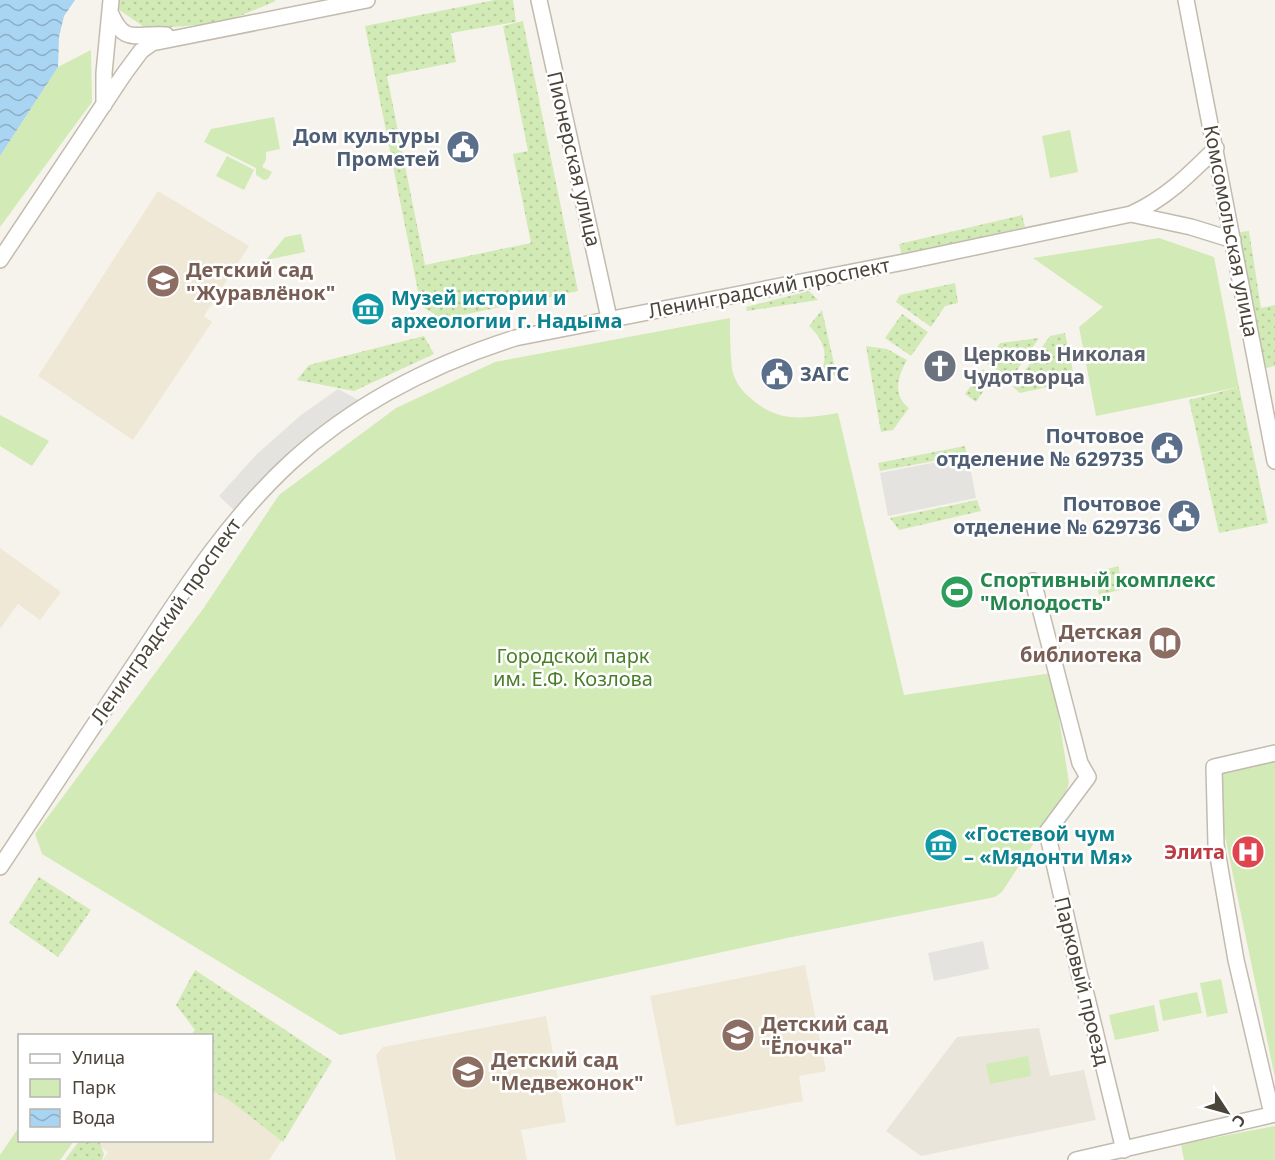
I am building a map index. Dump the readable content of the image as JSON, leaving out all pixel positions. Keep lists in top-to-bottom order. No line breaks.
{"streets":{"street":["Пионерская улица","Комсомольская улица","Ленинградский проспект","Парковый проезд"]},"crossings":[["Пионерская улица","Ленинградский проспект"]],"parks":["Городской парк им. Е.Ф. Козлова"],"places":{"public building":["Дом культуры Прометей","ЗАГС","Почтовое отделение № 629735","Почтовое отделение № 629736"],"school or university":["Детский сад \"Журавлёнок\"","Детский сад \"Ёлочка\"","Детский сад \"Медвежонок\""],"museum":["Музей истории и археологии г. Надыма","«Гостевой чум – «Мядонти Мя»"],"church":["Церковь Николая Чудотворца"],"sports":["Спортивный комплекс \"Молодость\""],"library":["Детская библиотека"],"hospital":["Элита"]},"legend":["Улица","Парк","Вода"],"north":"bottom right"}
